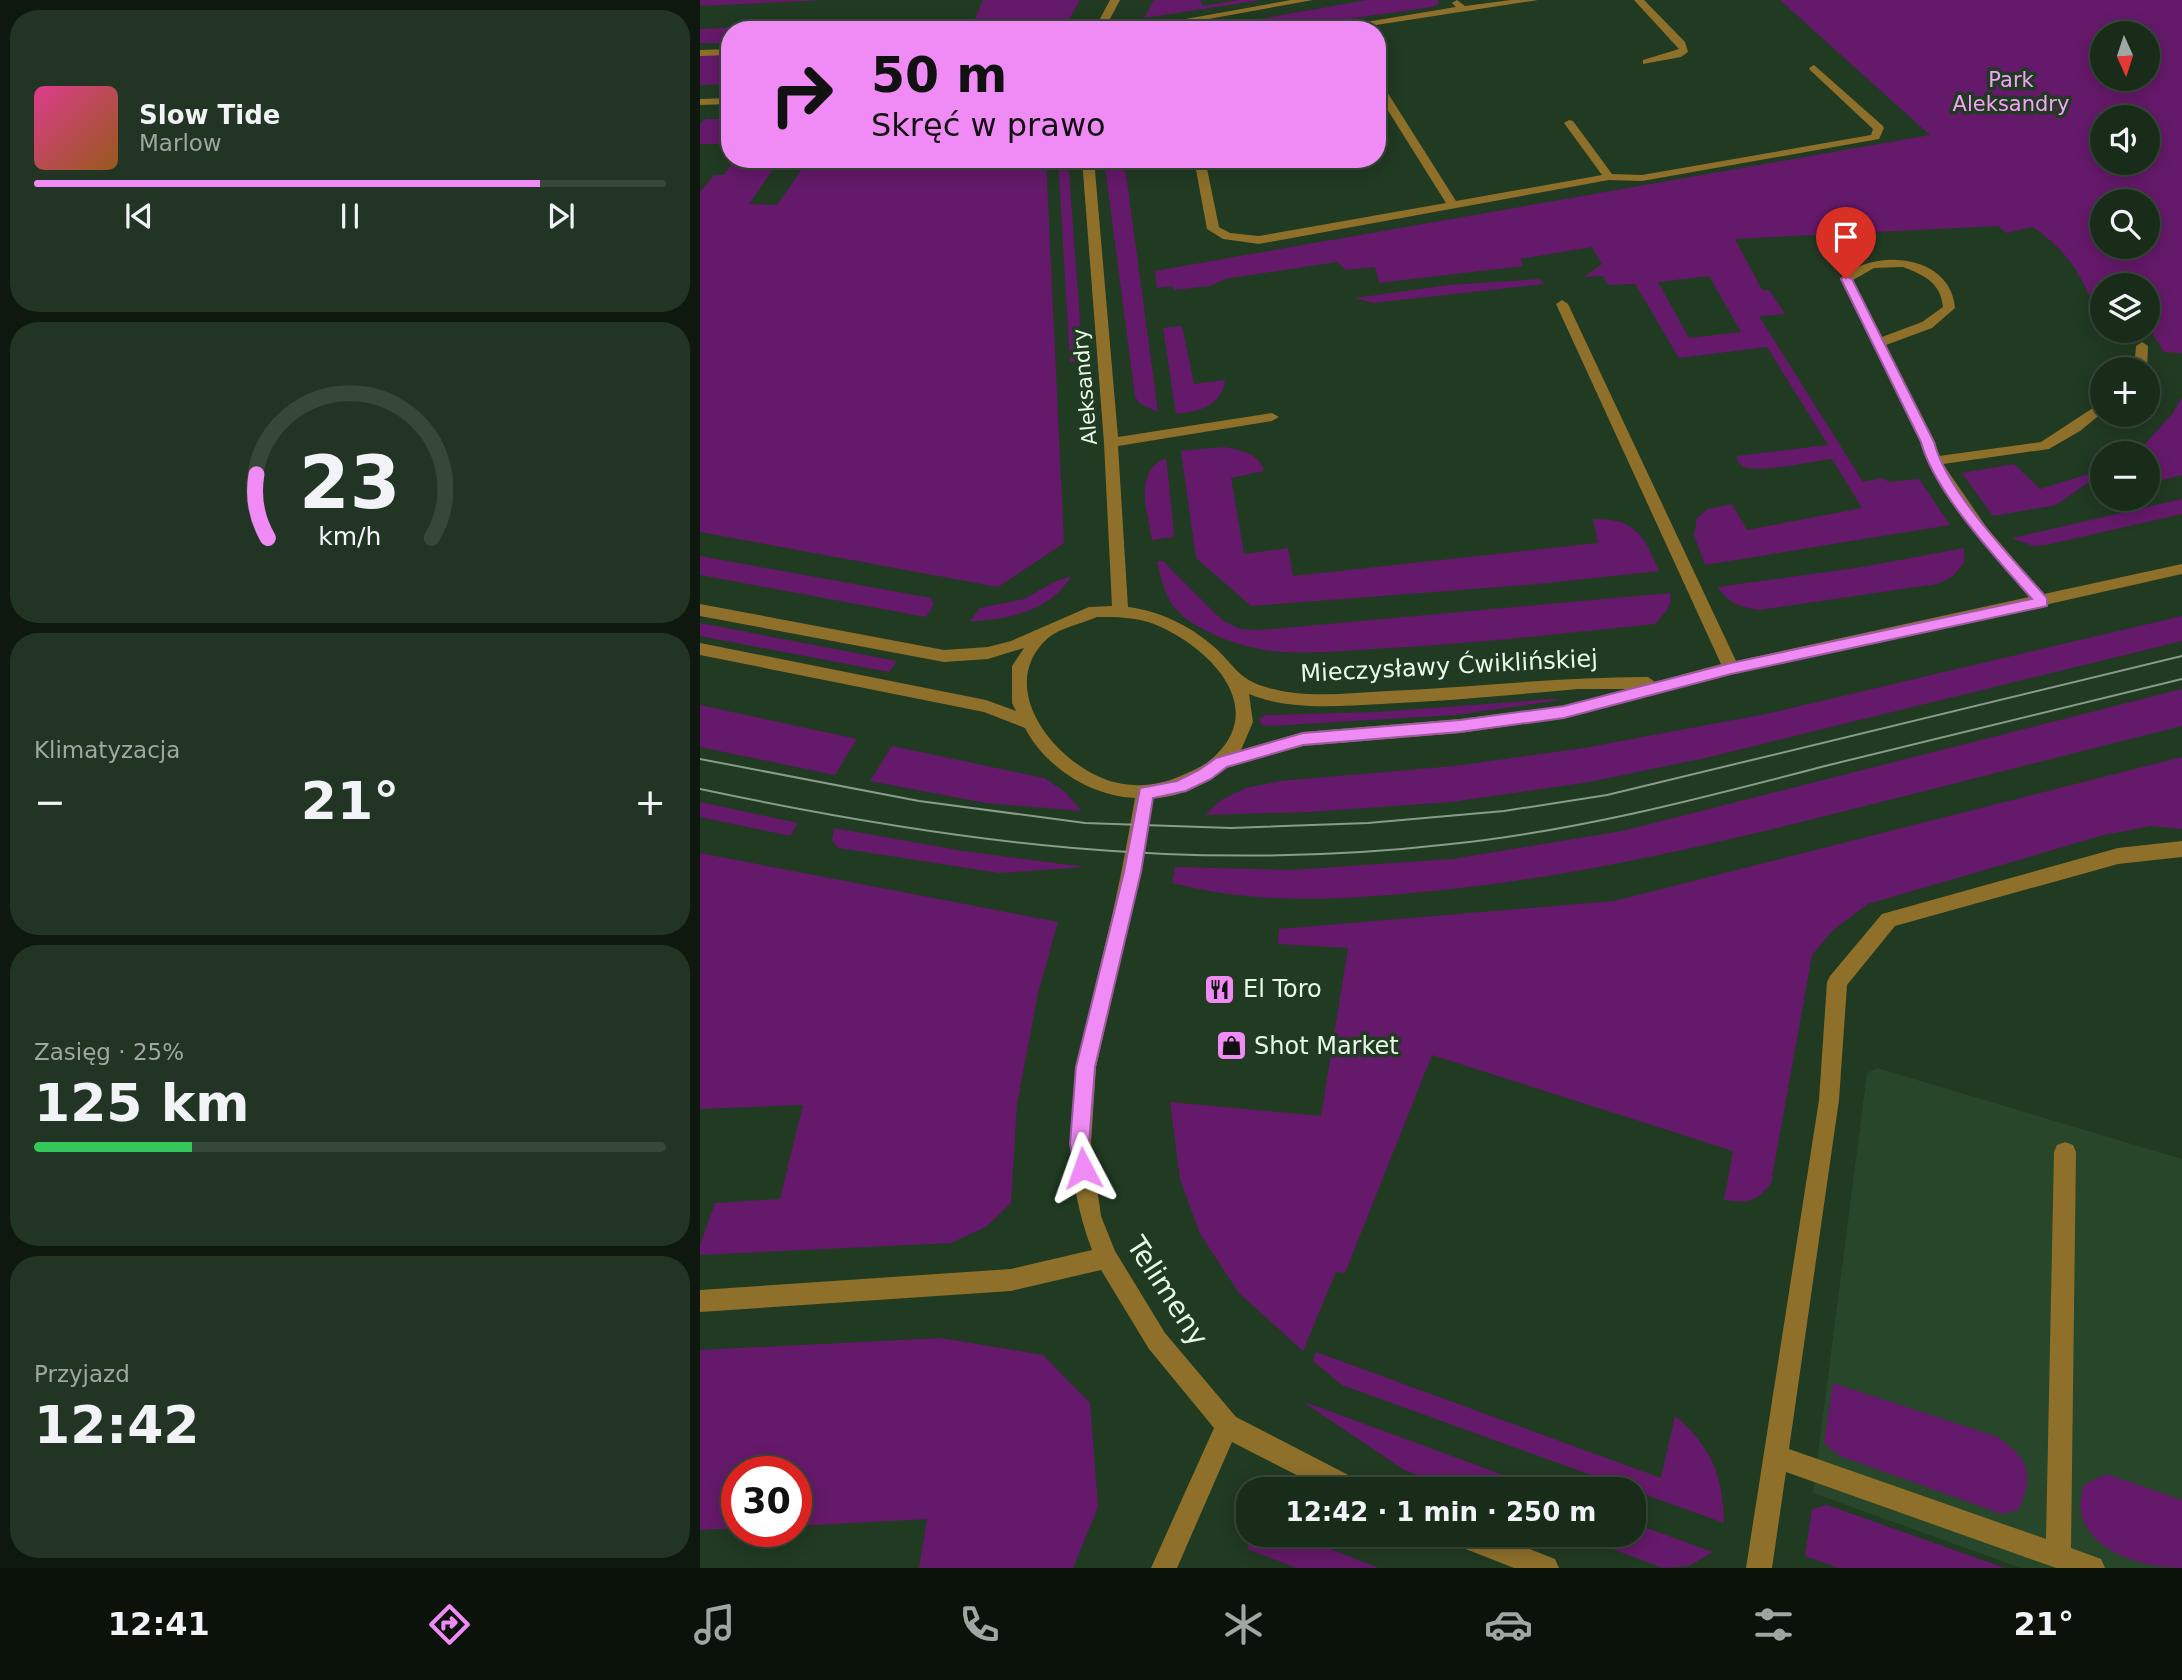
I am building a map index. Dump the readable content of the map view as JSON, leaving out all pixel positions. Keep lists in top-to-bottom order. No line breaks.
{"streets":{"street":["Aleksandry","Mieczysławy Ćwiklińskiej","Telimeny"]},"crossings":[["Aleksandry","Mieczysławy Ćwiklińskiej"],["Aleksandry","Telimeny"],["Mieczysławy Ćwiklińskiej","Telimeny"]],"parks":["Park Aleksandry"],"places":{"restaurant":["El Toro"],"shop":["Shot Market"]},"north":"bottom","page":{"map_buttons":["+","−"],"turn":["50 m","Skręć w prawo"],"song":["Slow Tide","Marlow"],"tile":["Klimatyzacja",["Zasięg · 25%","125 km"],["Przyjazd","12:42"]],"heat":["−","21°","+"],"limit":"30","trip":"12:42 · 1 min · 250 m","tabs":["12:41","21°"],"gauge":["23","km/h"]}}
